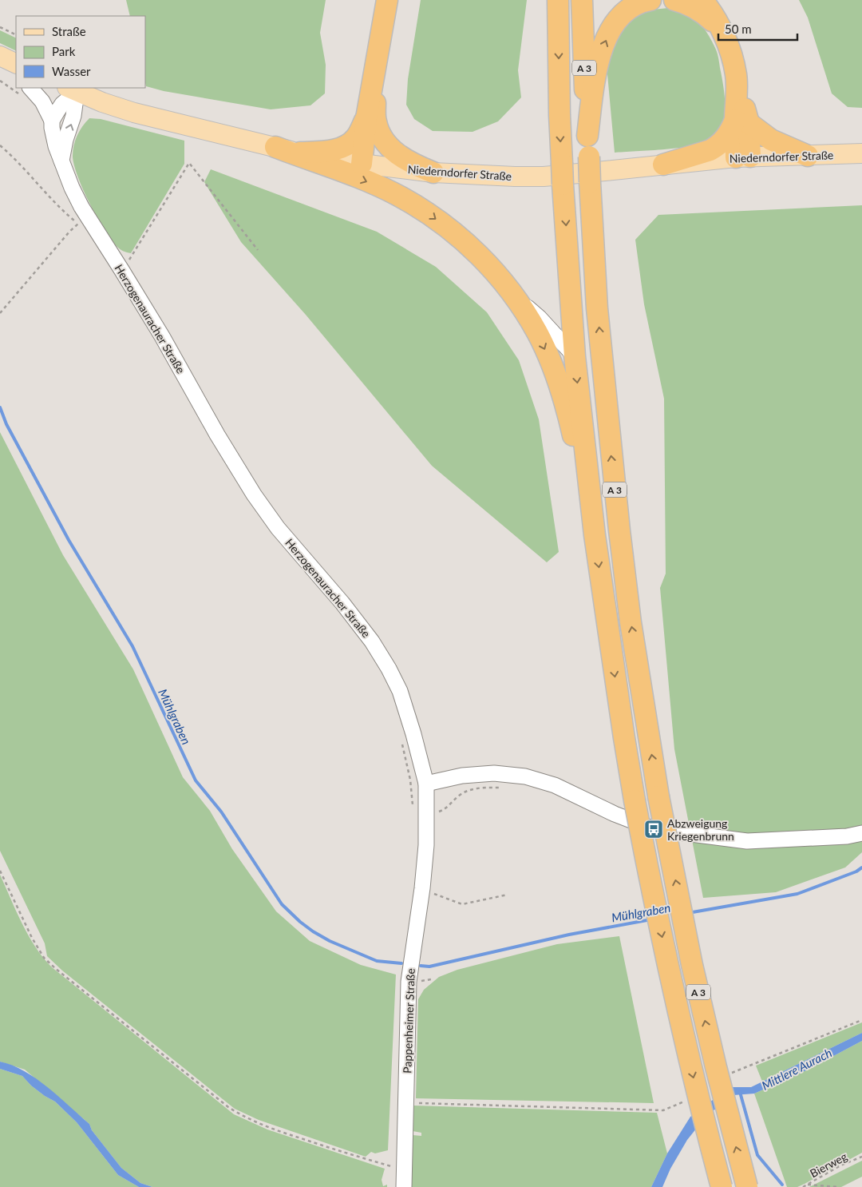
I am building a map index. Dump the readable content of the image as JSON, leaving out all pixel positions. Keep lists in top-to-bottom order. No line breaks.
{"streets":{"highway":["A 3"],"main road":["Niederndorfer Straße"],"street":["Herzogenauracher Straße","Pappenheimer Straße"],"path":["Bierweg"]},"crossings":[["Herzogenauracher Straße","Pappenheimer Straße"]],"water":["Mühlgraben","Mittlere Aurach"],"places":{"bus stop":["Abzweigung Kriegenbrunn"]},"legend":["Straße","Park","Wasser"],"scale_bar":"50 m"}
